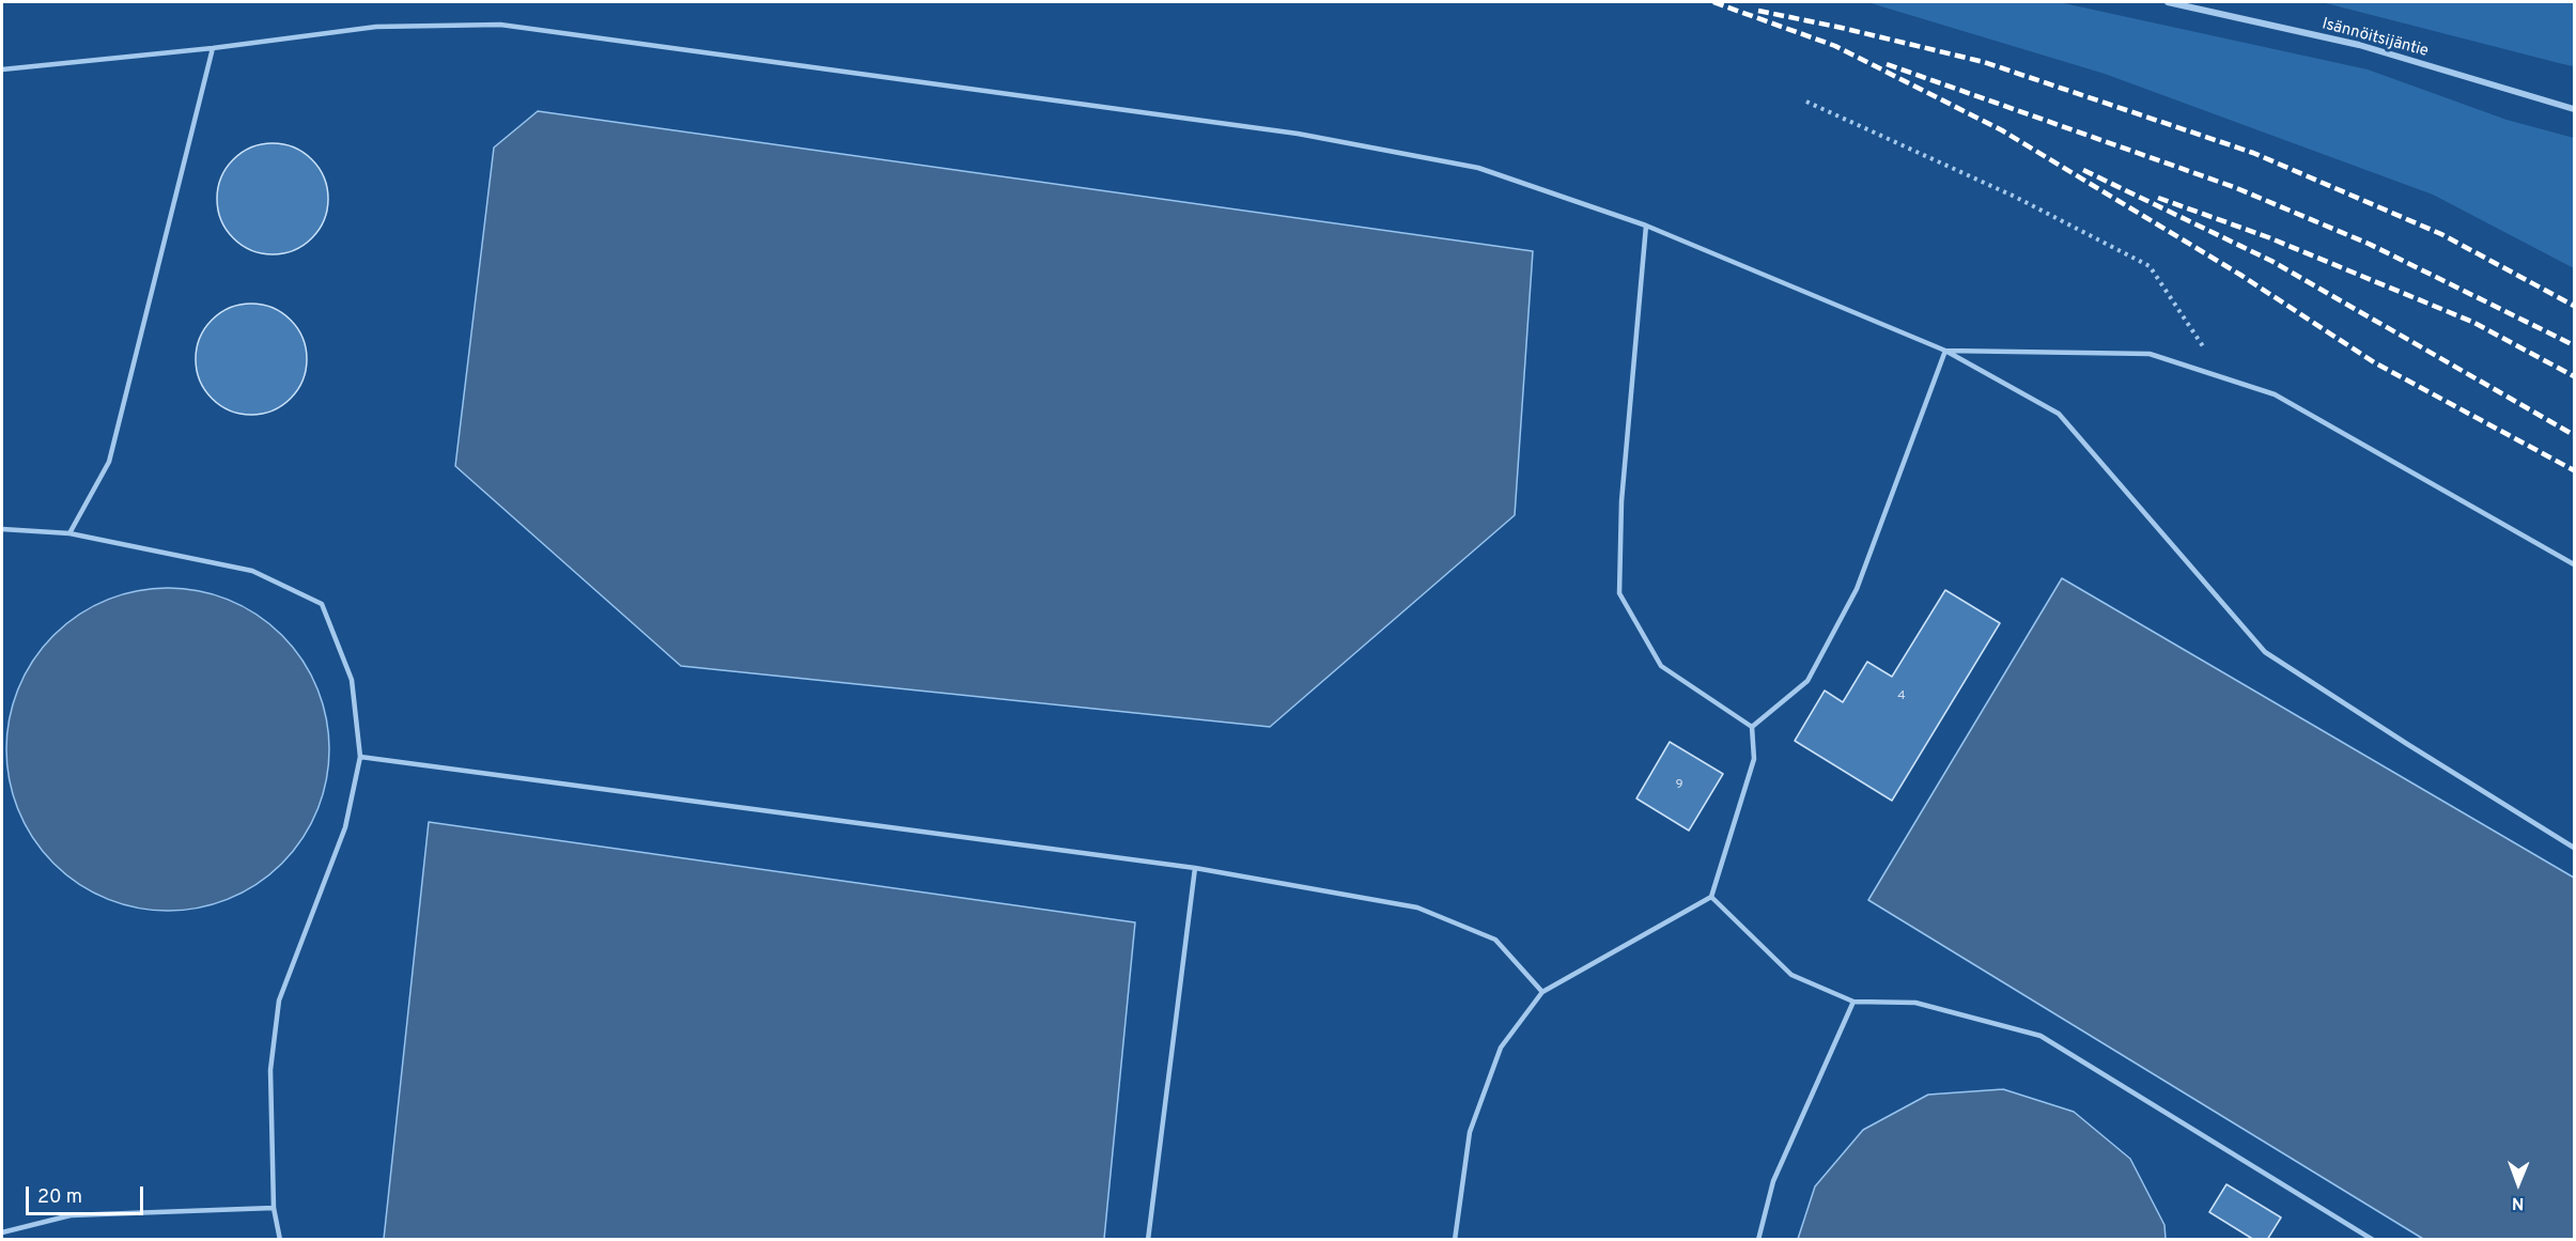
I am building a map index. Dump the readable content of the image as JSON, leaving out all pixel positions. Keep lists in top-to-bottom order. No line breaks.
{"streets":{"street":["Isännöitsijäntie"]},"house_numbers":["4","9"],"scale_bar":"20 m","north":"bottom"}
